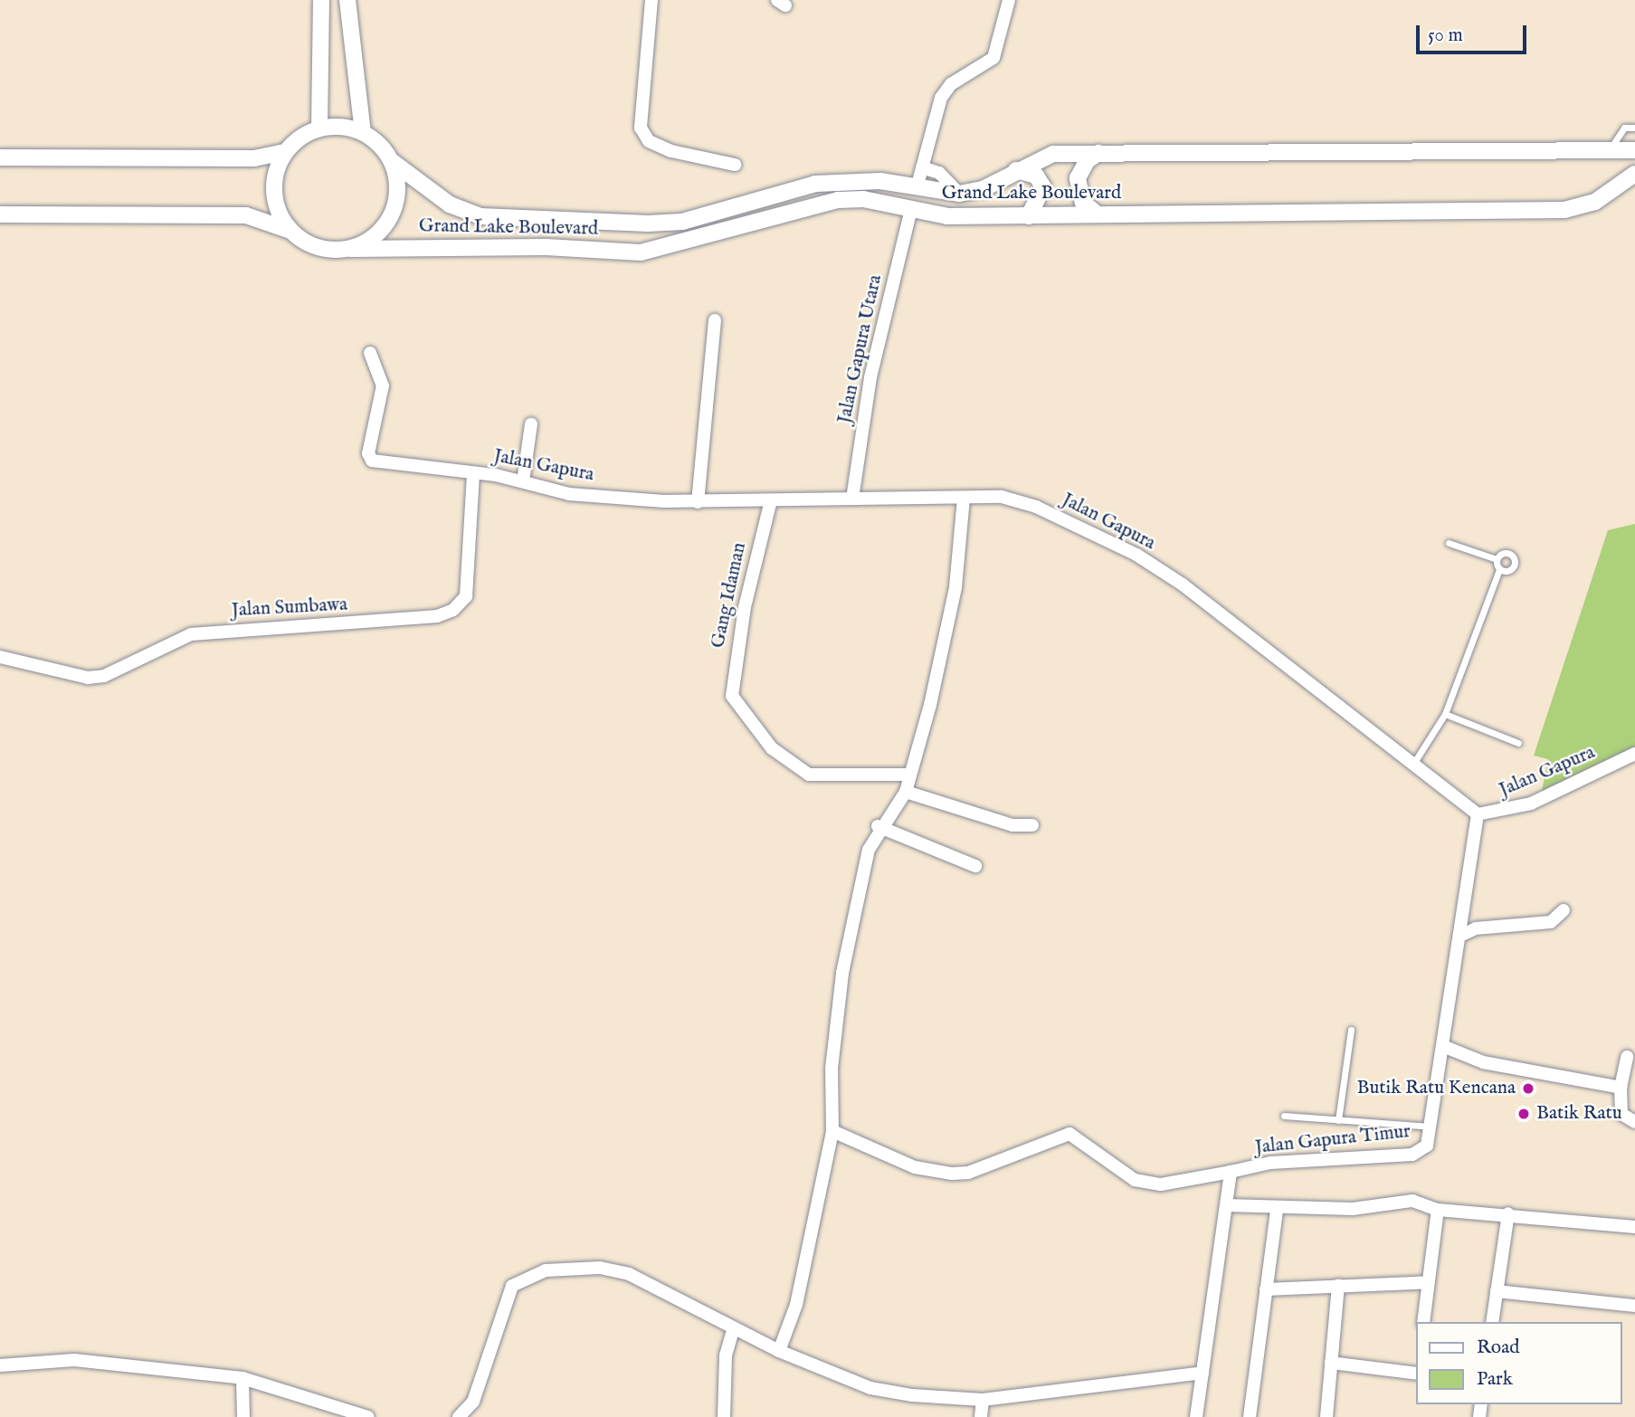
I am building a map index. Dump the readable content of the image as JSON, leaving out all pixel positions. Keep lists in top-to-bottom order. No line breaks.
{"streets":{"street":["Grand Lake Boulevard","Jalan Gapura Utara","Jalan Gapura","Gang Idaman","Jalan Sumbawa","Jalan Gapura Timur"]},"crossings":[["Grand Lake Boulevard","Jalan Gapura Utara"],["Jalan Gapura Utara","Jalan Gapura"],["Jalan Gapura","Gang Idaman"],["Jalan Gapura","Jalan Sumbawa"],["Jalan Gapura","Jalan Gapura Timur"]],"places":["Butik Ratu Kencana","Batik Ratu"],"legend":["Road","Park"],"scale_bar":"50 m"}
